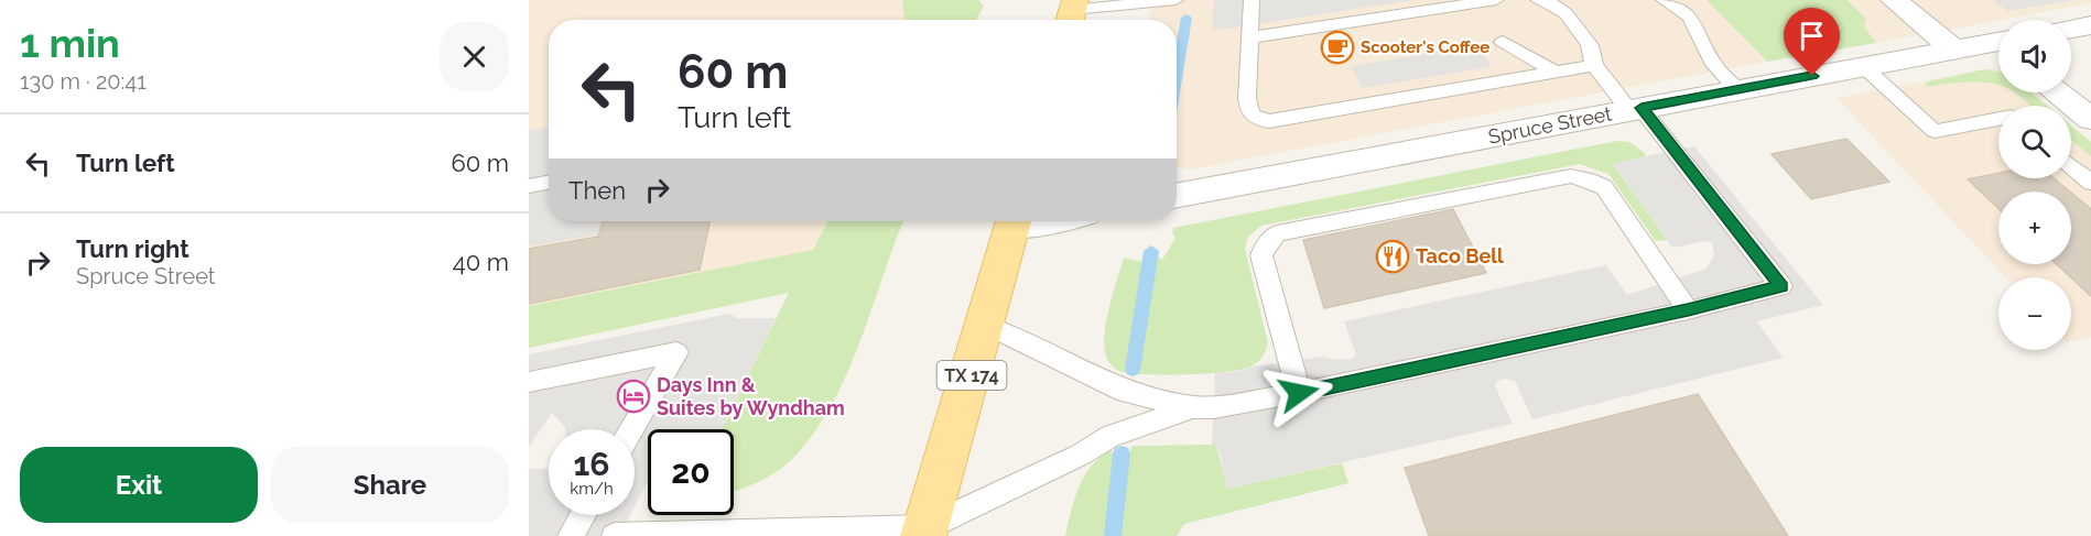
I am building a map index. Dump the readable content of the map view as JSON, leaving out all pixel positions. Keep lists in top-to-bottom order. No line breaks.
{"streets":{"main road":["TX 174"],"street":["Spruce Street"]},"places":{"cafe":["Scooter's Coffee"],"restaurant":["Taco Bell"],"hotel":["Days Inn & Suites by Wyndham"]},"page":{"heading":["1 min","130 m · 20:41"],"map_buttons":["+","−"],"turn":["60 m","Turn left"],"list":[{"name":"Turn left","value":"60 m"},{"name":"Turn right","note":"Spruce Street","value":"40 m"}],"then":"Then","speed":"16 km/h","limit":"20","buttons":["Exit","Share"]}}
